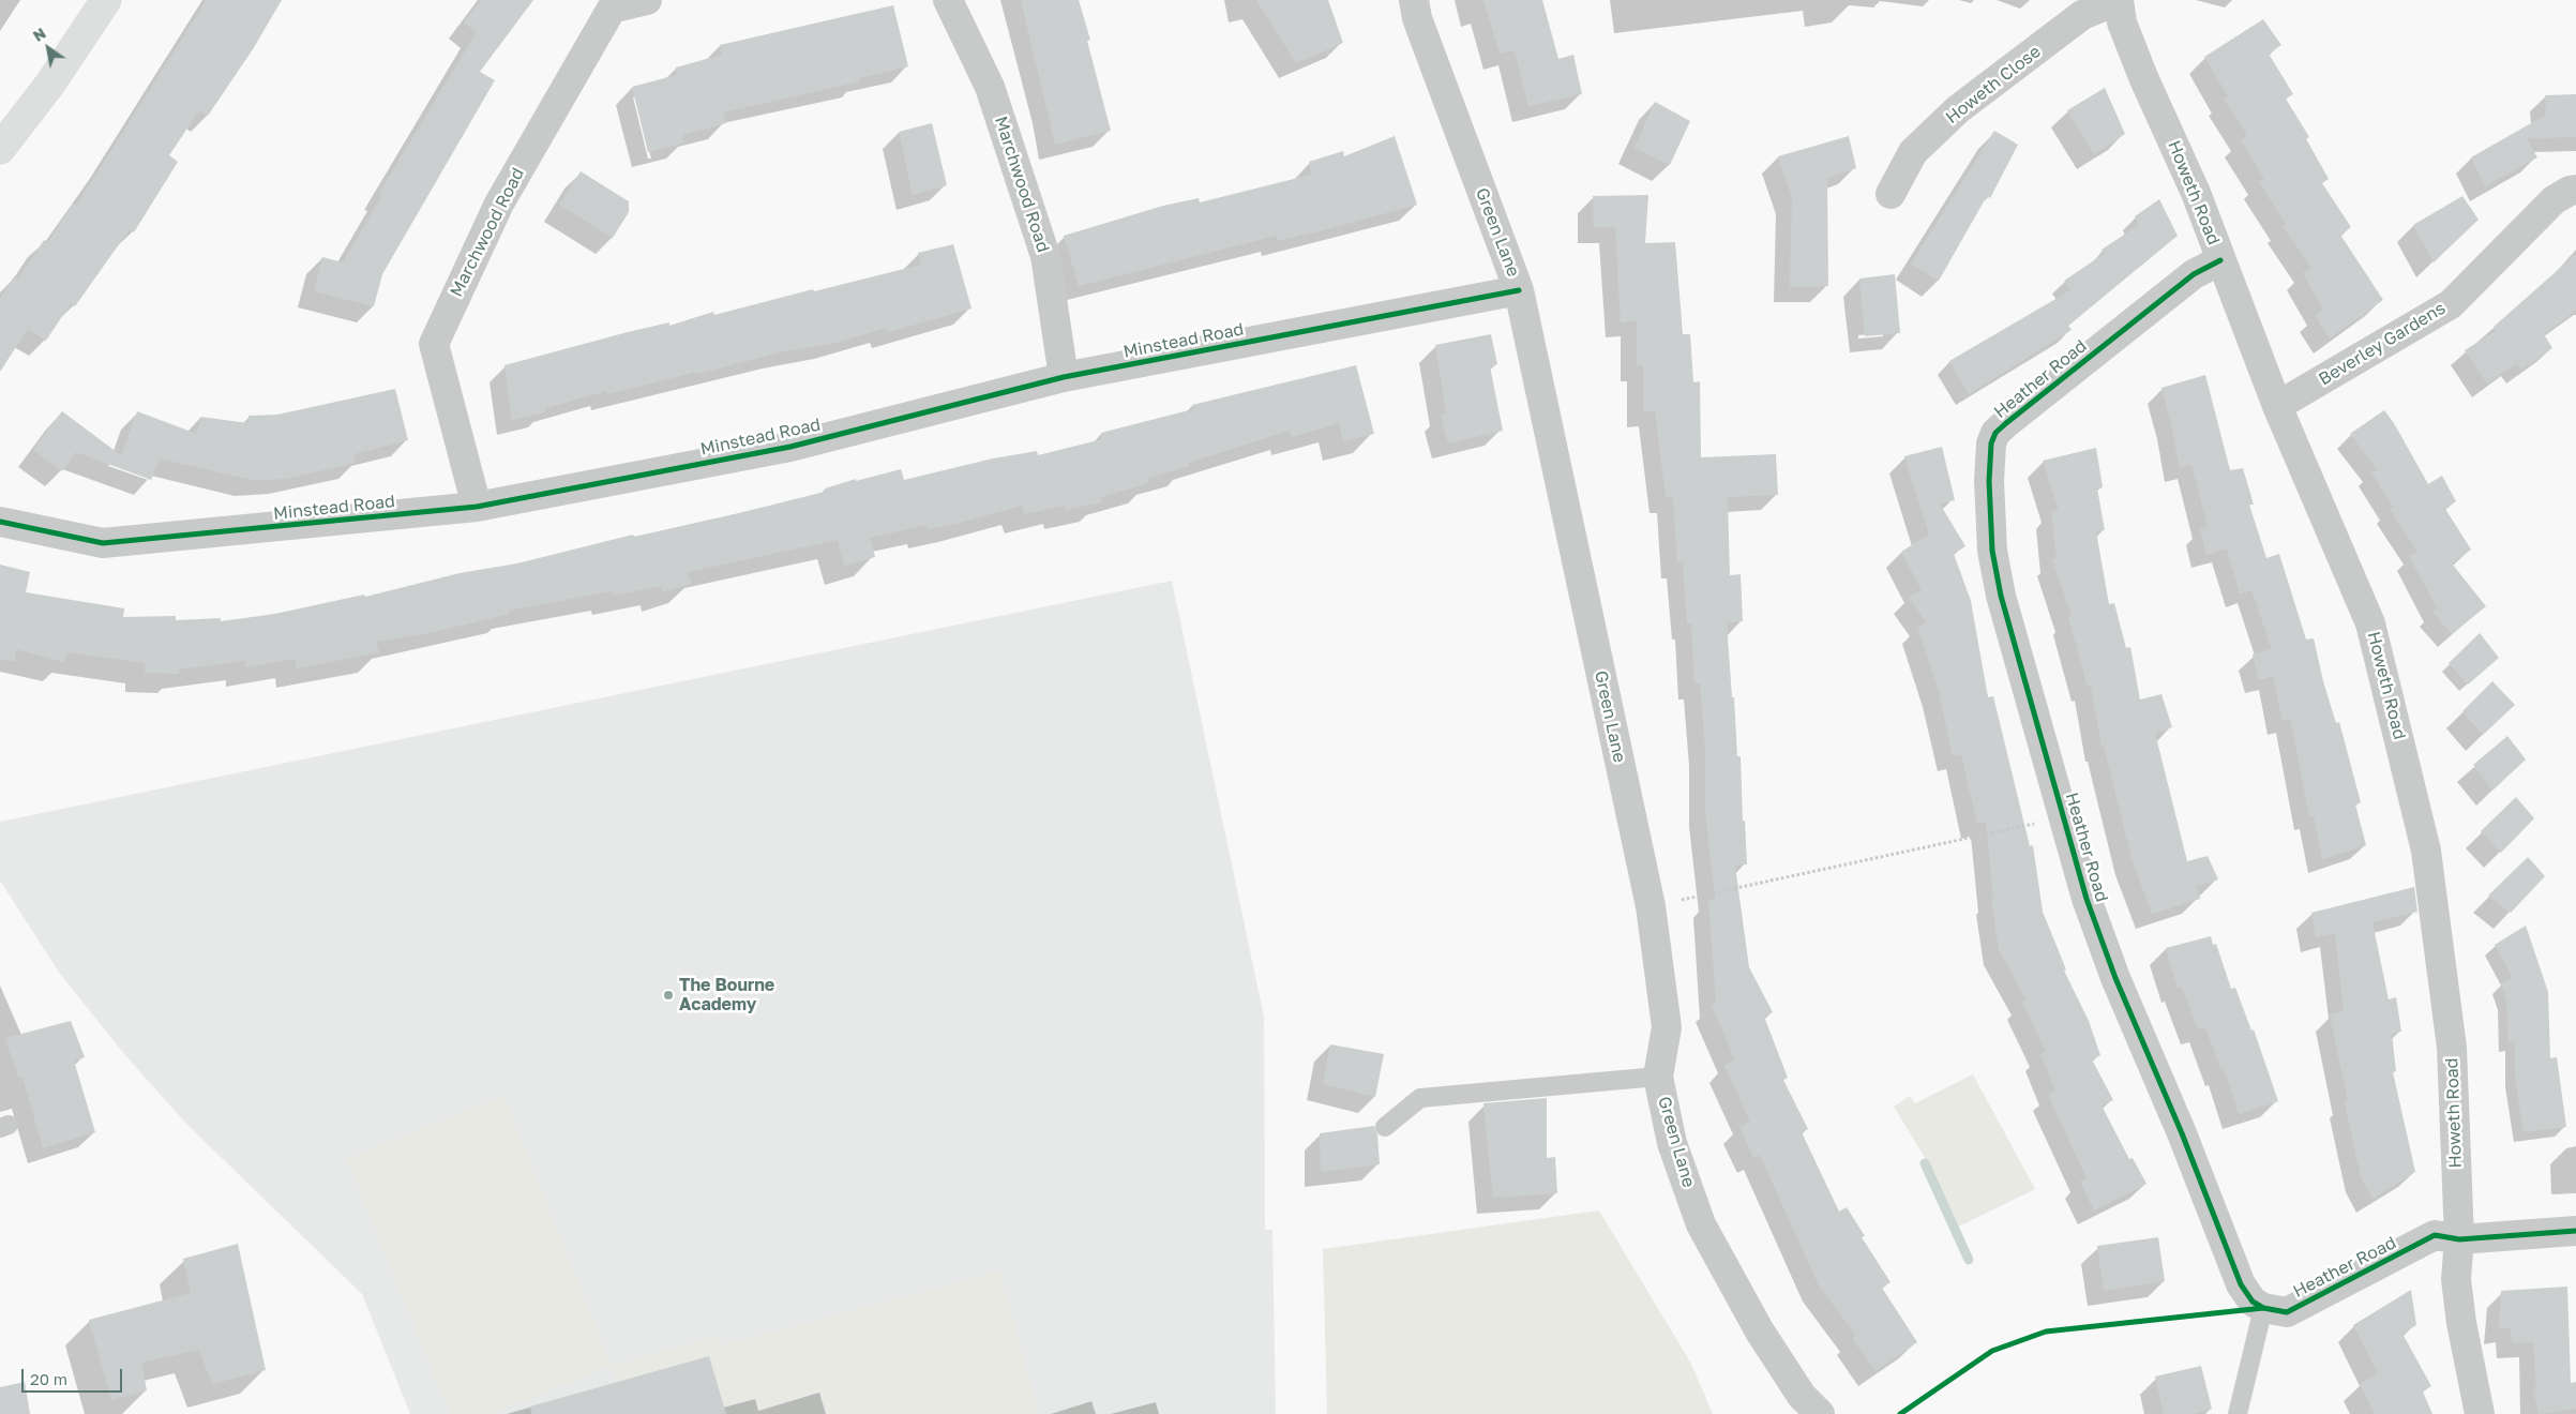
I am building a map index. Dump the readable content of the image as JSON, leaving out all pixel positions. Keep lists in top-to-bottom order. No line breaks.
{"streets":{"street":["Howeth Close","Marchwood Road","Howeth Road","Green Lane","Minstead Road","Beverley Gardens","Heather Road"]},"crossings":[["Howeth Close","Howeth Road"],["Marchwood Road","Minstead Road"],["Howeth Road","Beverley Gardens"],["Howeth Road","Heather Road"],["Green Lane","Minstead Road"]],"places":["The Bourne Academy"],"scale_bar":"20 m","north":"top left"}
